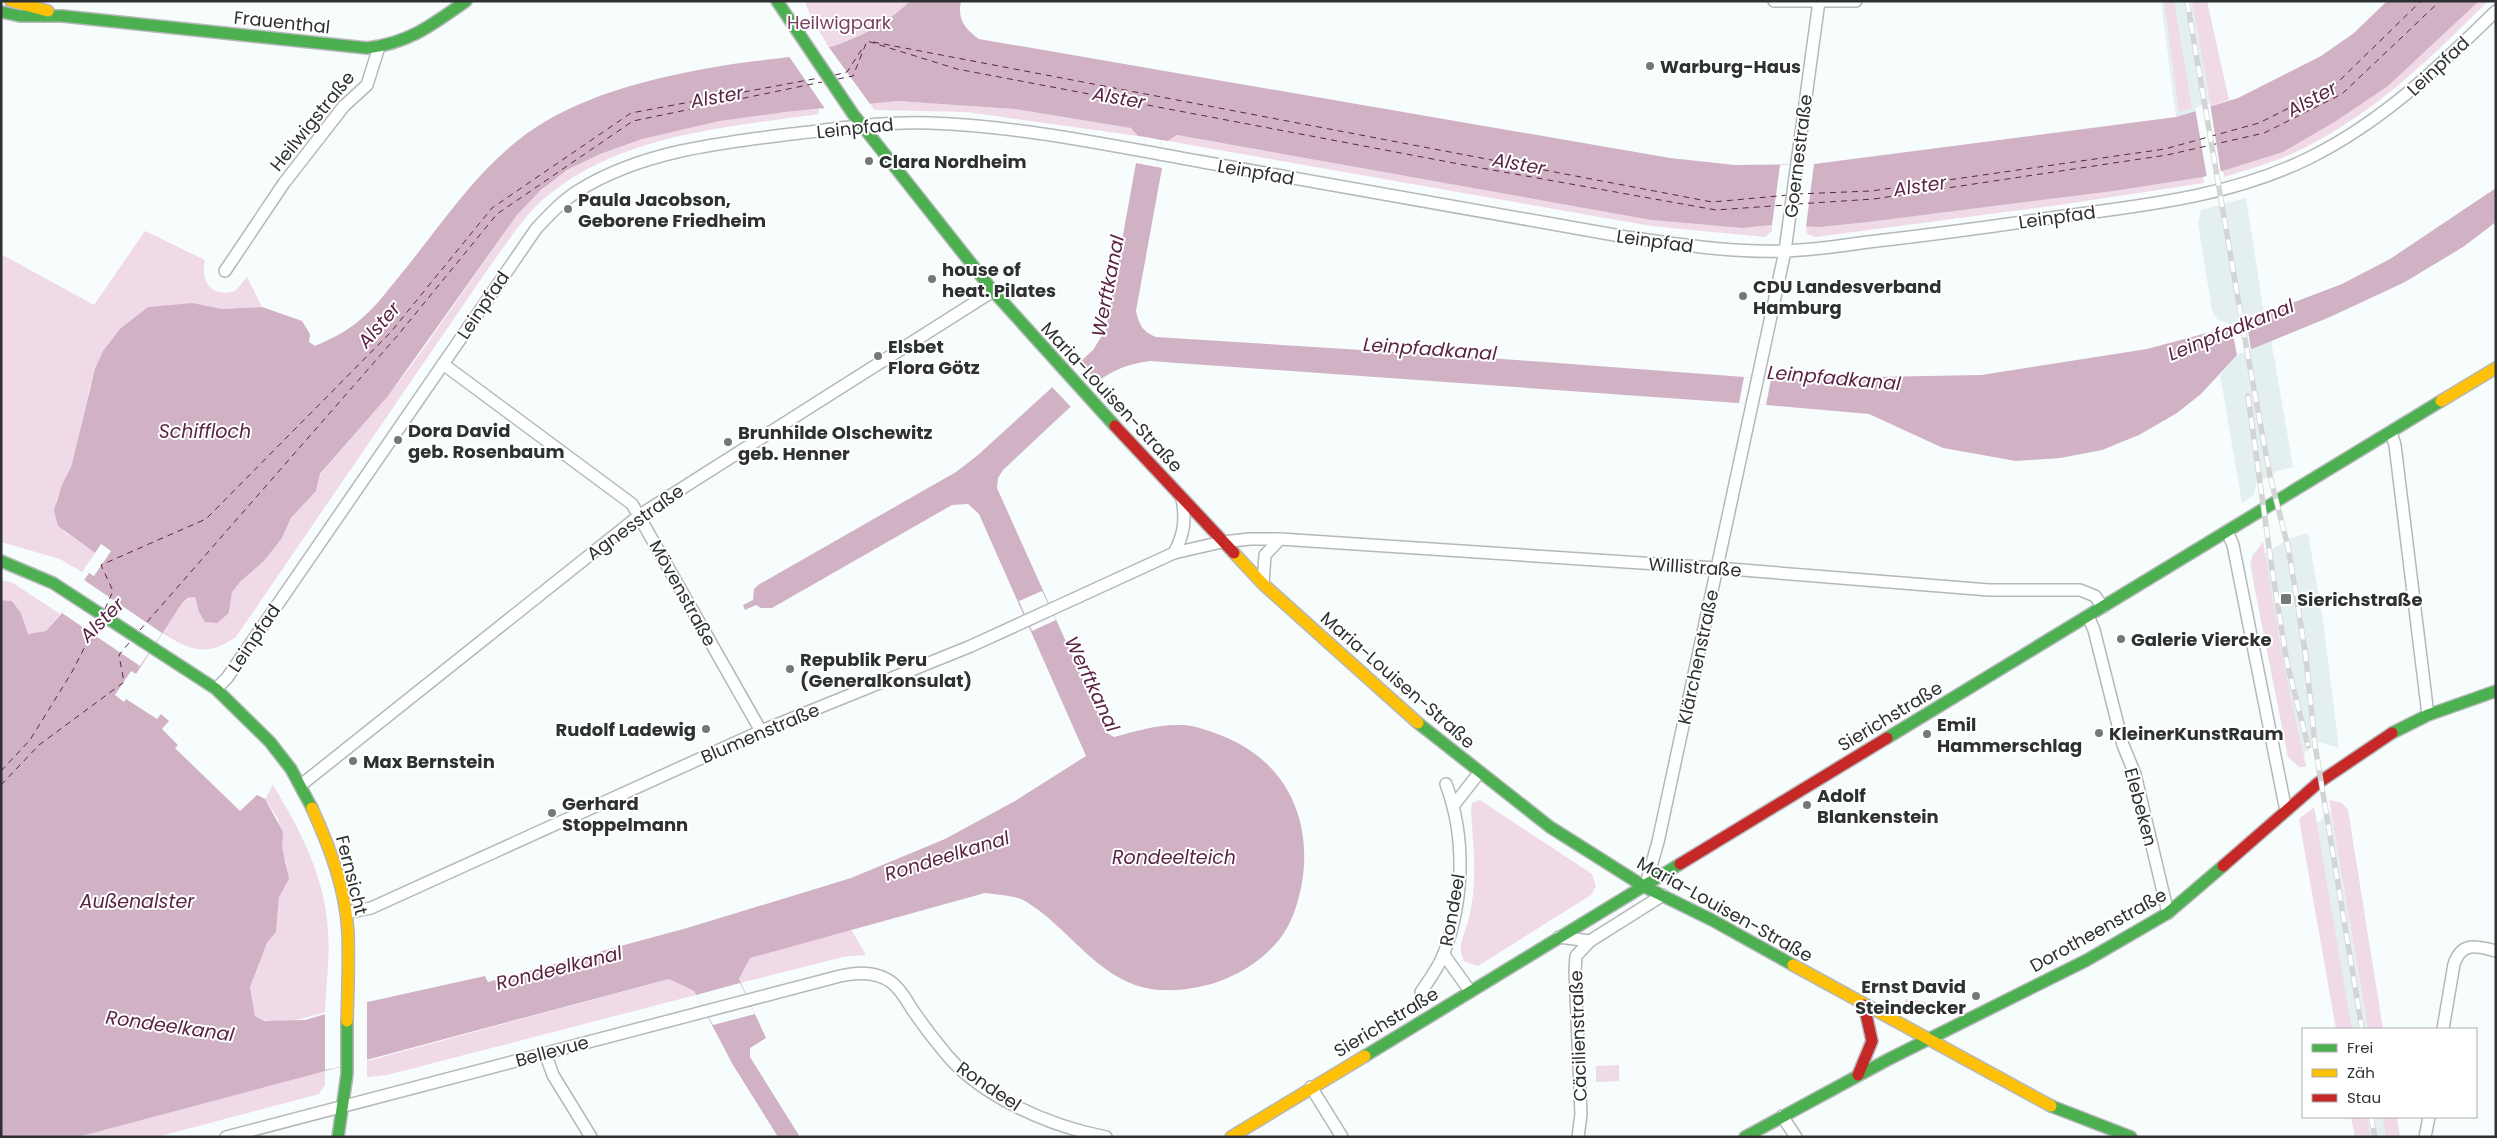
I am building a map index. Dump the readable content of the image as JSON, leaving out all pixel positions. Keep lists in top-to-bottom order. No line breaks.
{"streets":{"main road":["Frauenthal","Maria-Louisen-Straße","Sierichstraße","Fernsicht","Dorotheenstraße"],"street":["Leinpfad","Heilwigstraße","Goernestraße","Agnesstraße","Willistraße","Mövenstraße","Klärchenstraße","Blumenstraße","Elebeken","Rondeel","Cäcilienstraße","Bellevue"]},"crossings":[["Frauenthal","Heilwigstraße"],["Leinpfad","Goernestraße"],["Leinpfad","Maria-Louisen-Straße"],["Leinpfad","Mövenstraße"],["Leinpfad","Klärchenstraße"],["Leinpfad","Fernsicht"],["Goernestraße","Klärchenstraße"],["Maria-Louisen-Straße","Agnesstraße"],["Maria-Louisen-Straße","Willistraße"],["Maria-Louisen-Straße","Klärchenstraße"],["Maria-Louisen-Straße","Sierichstraße"],["Maria-Louisen-Straße","Blumenstraße"],["Maria-Louisen-Straße","Dorotheenstraße"],["Agnesstraße","Mövenstraße"],["Agnesstraße","Fernsicht"],["Willistraße","Klärchenstraße"],["Willistraße","Sierichstraße"],["Willistraße","Blumenstraße"],["Mövenstraße","Blumenstraße"],["Klärchenstraße","Sierichstraße"],["Sierichstraße","Elebeken"],["Sierichstraße","Rondeel"],["Blumenstraße","Fernsicht"],["Elebeken","Dorotheenstraße"],["Fernsicht","Bellevue"],["Rondeel","Bellevue"]],"water":["Alster","Werftkanal","Leinpfadkanal","Schiffloch","Rondeelkanal","Rondeelteich","Außenalster"],"parks":["Heilwigpark"],"places":{"other":["Warburg-Haus","Clara Nordheim","Paula Jacobson, Geborene Friedheim","house of heat. Pilates","CDU Landesverband Hamburg","Elsbet Flora Götz","Dora David geb. Rosenbaum","Brunhilde Olschewitz geb. Henner","Galerie Viercke","Republik Peru (Generalkonsulat)","Rudolf Ladewig","KleinerKunstRaum","Emil Hammerschlag","Max Bernstein","Adolf Blankenstein","Gerhard Stoppelmann","Ernst David Steindecker"],"transit":["Sierichstraße"]},"legend":["Frei","Zäh","Stau"]}
